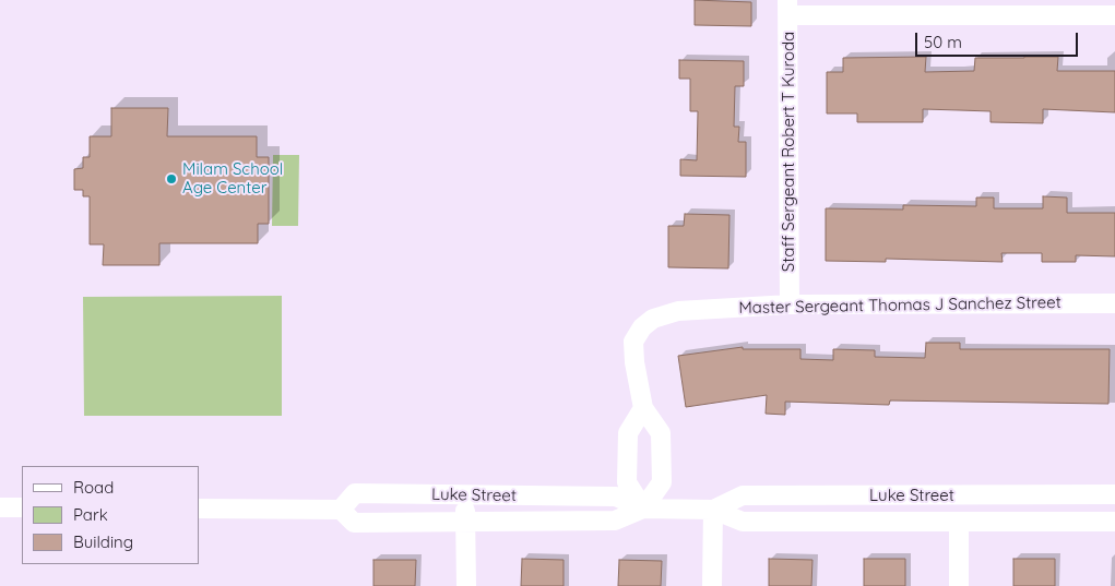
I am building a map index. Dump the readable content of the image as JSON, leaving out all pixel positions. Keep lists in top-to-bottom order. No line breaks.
{"streets":{"street":["Staff Sergeant Robert T Kuroda","Master Sergeant Thomas J Sanchez Street","Luke Street"]},"crossings":[["Staff Sergeant Robert T Kuroda","Master Sergeant Thomas J Sanchez Street"],["Master Sergeant Thomas J Sanchez Street","Luke Street"]],"places":["Milam School Age Center"],"legend":["Road","Park","Building"],"scale_bar":"50 m"}
